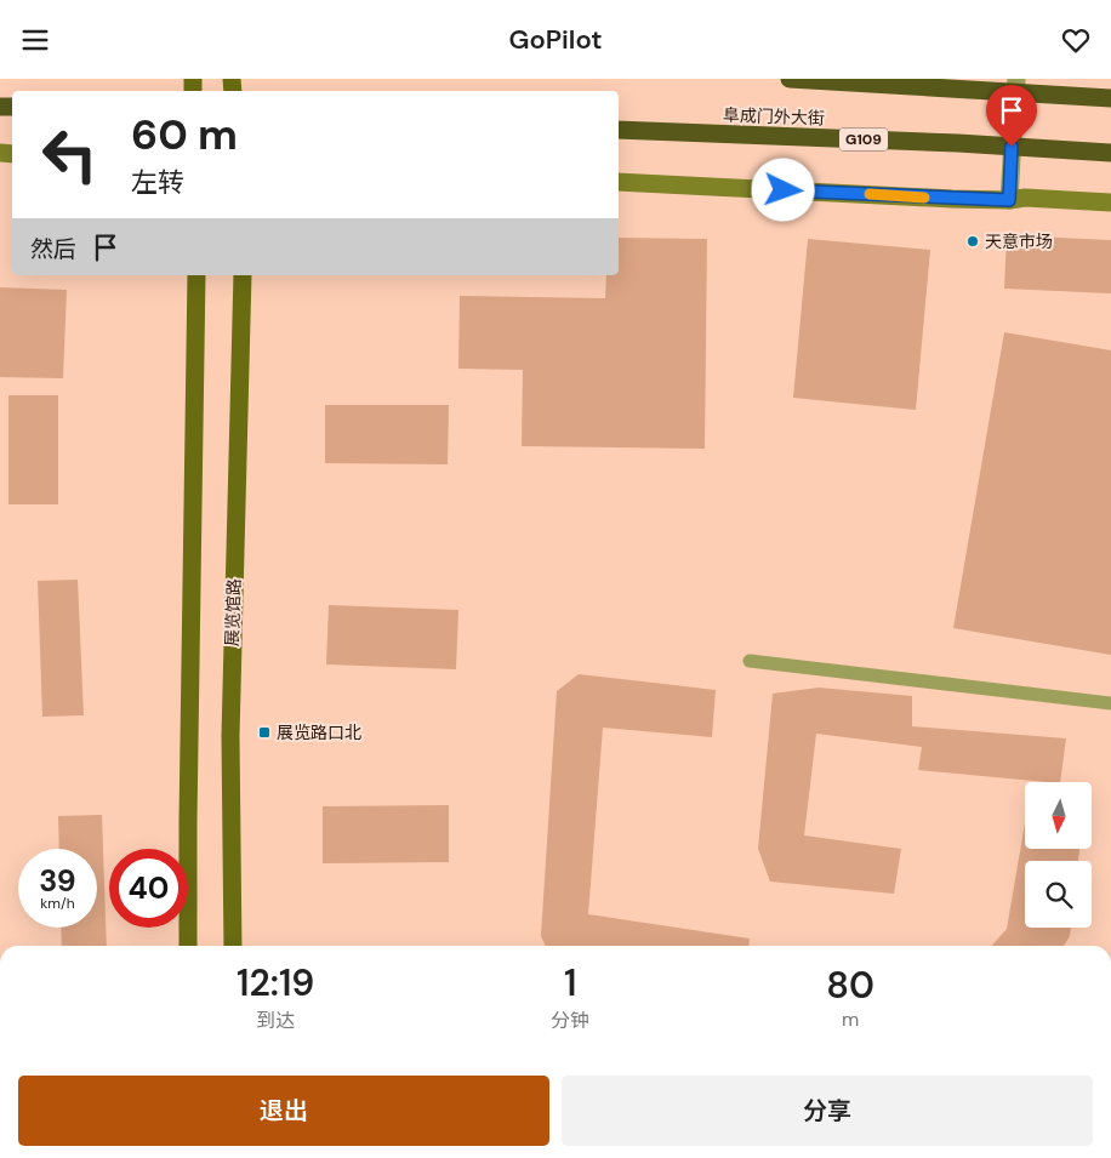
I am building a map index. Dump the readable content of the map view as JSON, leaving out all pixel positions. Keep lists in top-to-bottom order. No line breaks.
{"streets":{"highway":["阜成门外大街","G109"],"main road":["展览馆路"]},"places":{"other":["天意市场"],"transit":["展览路口北"]},"north":"bottom","page":{"header":"GoPilot","turn":["60 m","左转"],"then":"然后","speed":"39 km/h","limit":"40","eta":["12:19","到达","1","分钟","80","m"],"buttons":["退出","分享"]}}
